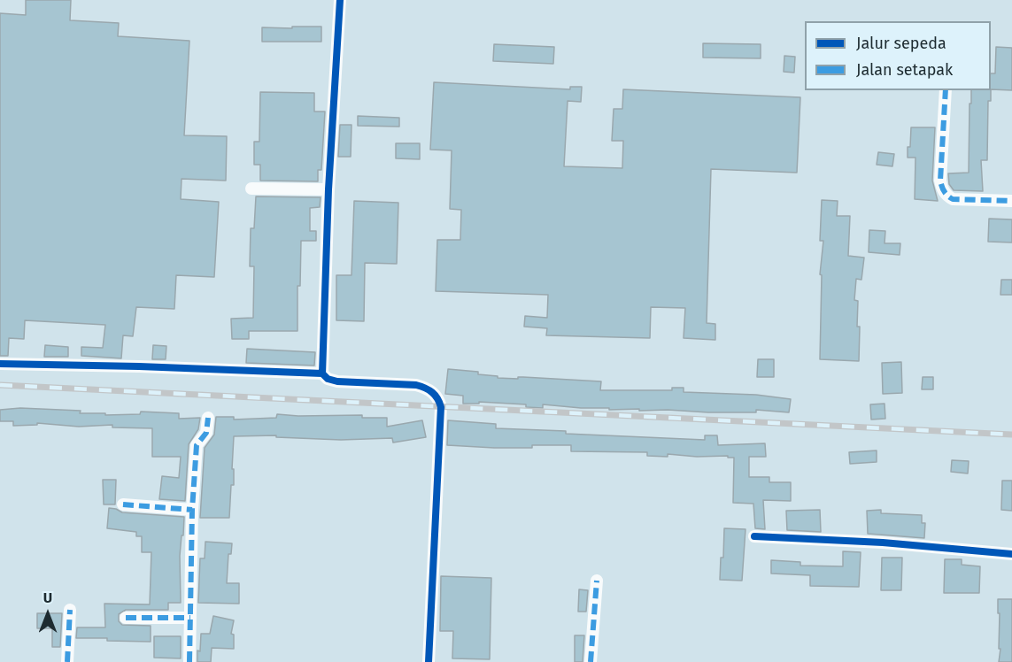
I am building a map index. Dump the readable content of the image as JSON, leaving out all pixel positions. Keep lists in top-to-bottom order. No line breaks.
{"legend":["Jalur sepeda","Jalan setapak"],"north":"top"}
